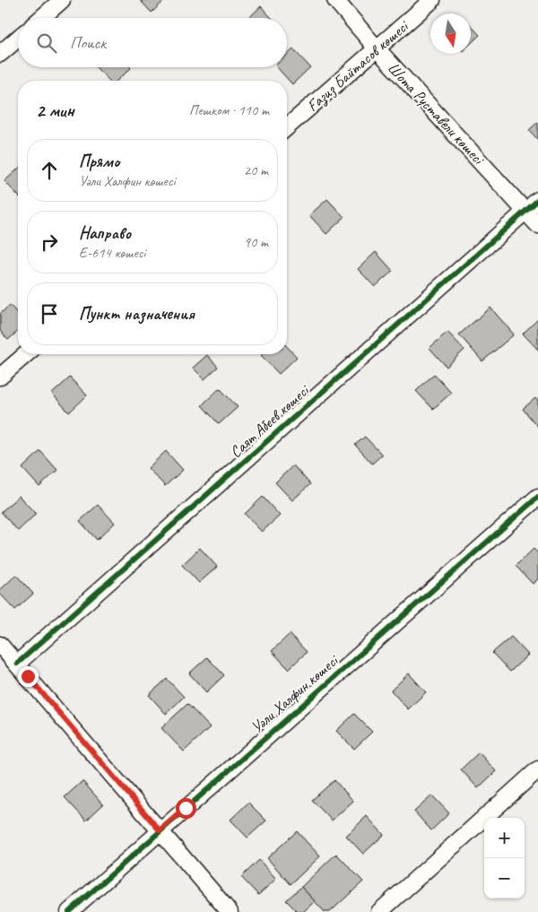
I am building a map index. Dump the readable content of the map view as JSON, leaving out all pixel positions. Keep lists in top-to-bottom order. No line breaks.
{"streets":{"street":["Ғазиз Байтасов көшесі","Шота Руставели көшесі","Саят Абеев көшесі","Уәли Халфин көшесі"]},"crossings":[["Ғазиз Байтасов көшесі","Шота Руставели көшесі"],["Шота Руставели көшесі","Саят Абеев көшесі"]],"north":"bottom","page":{"search":"Поиск","heading":["2 мин","Пешком · 110 m"],"list":[["Прямо","Уәли Халфин көшесі","20 m"],["Направо","Е-614 көшесі","90 m"],"Пункт назначения"],"map_buttons":["+","−"]}}
